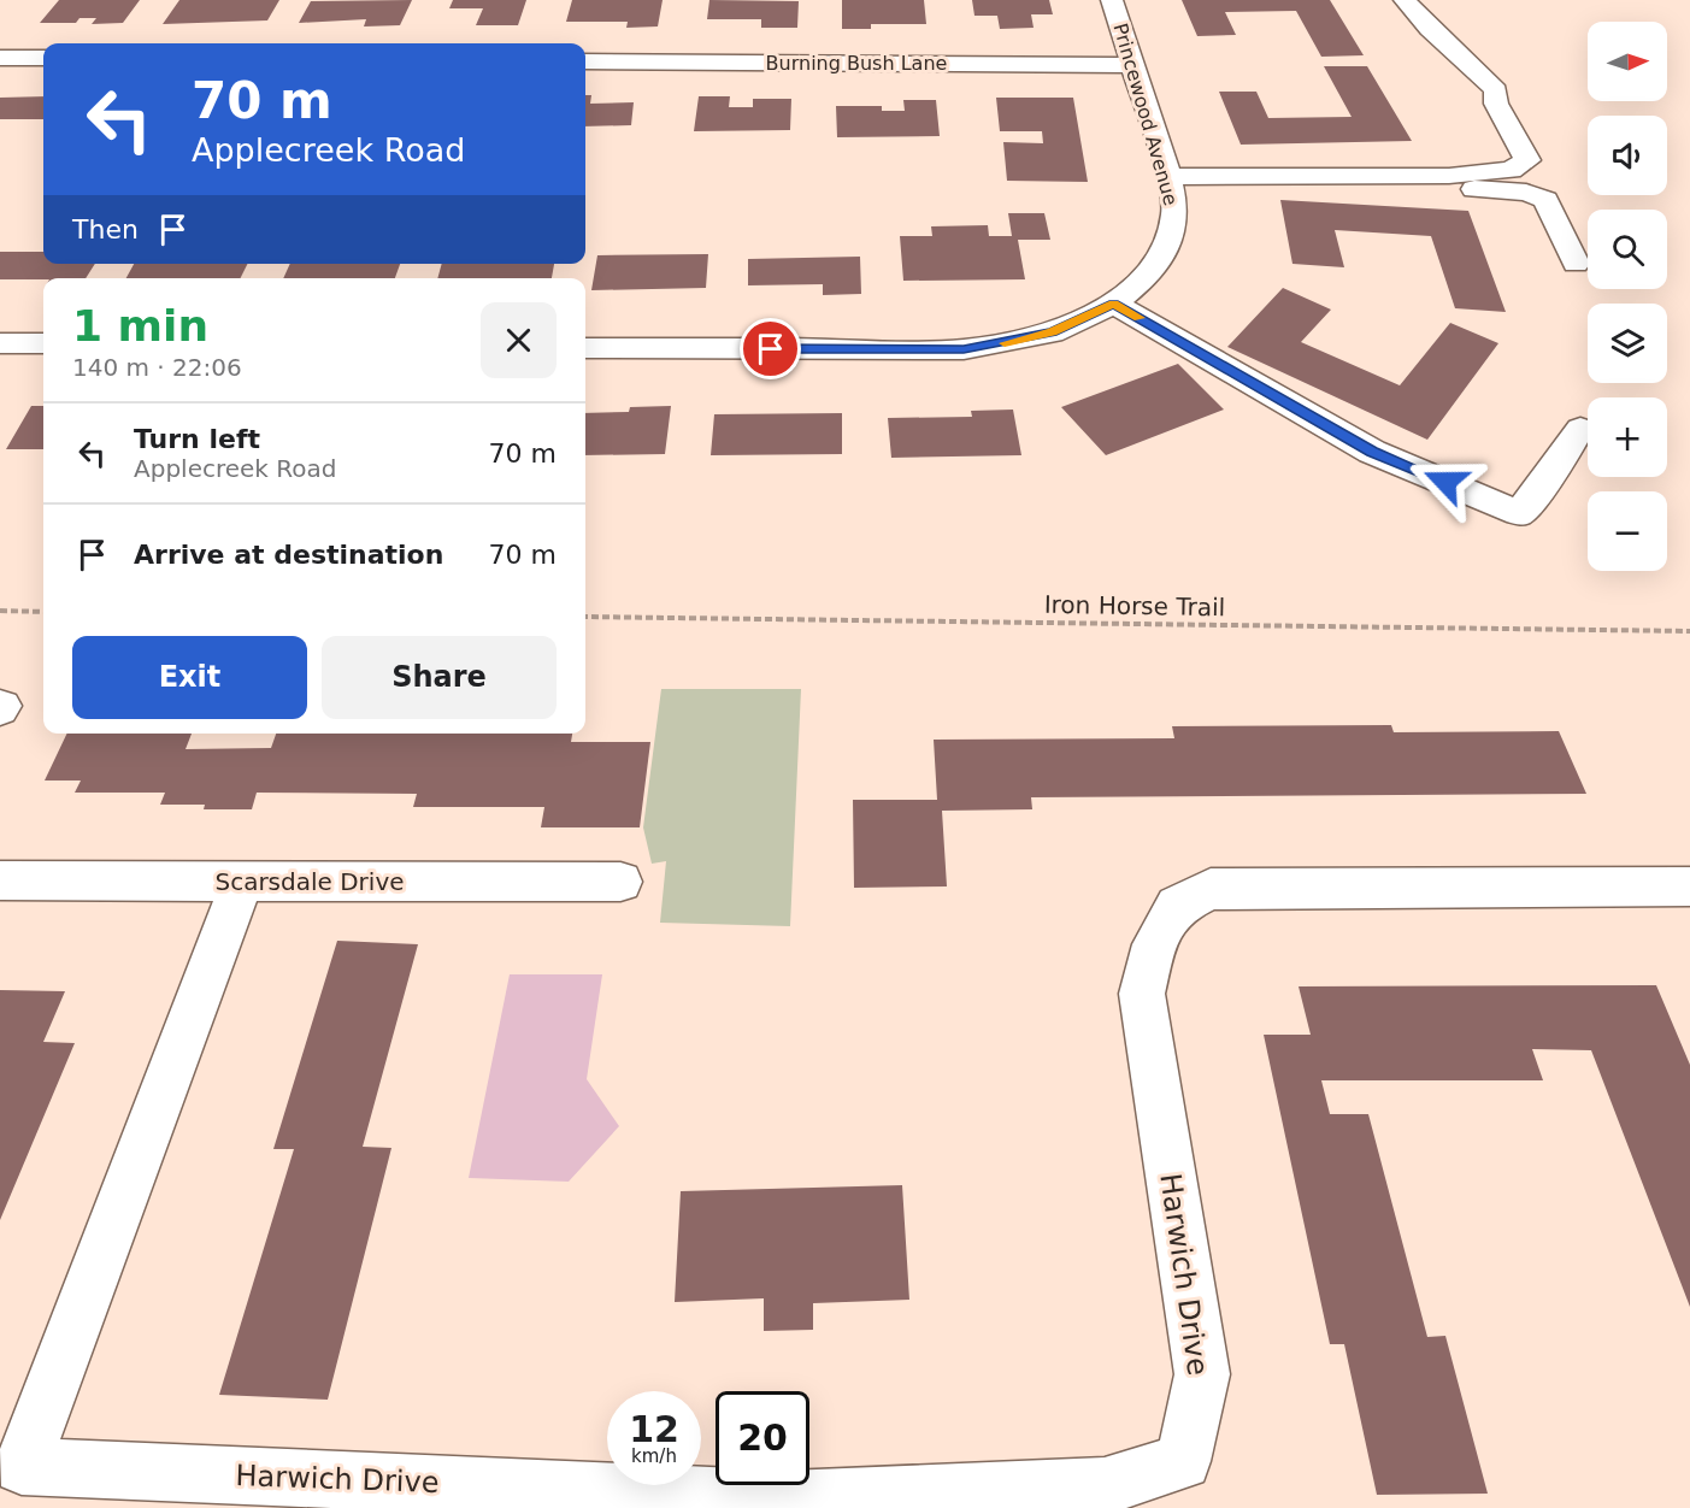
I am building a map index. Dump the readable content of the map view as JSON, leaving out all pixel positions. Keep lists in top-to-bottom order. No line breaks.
{"streets":{"street":["Burning Bush Lane","Princewood Avenue","Scarsdale Drive","Harwich Drive"],"path":["Iron Horse Trail"]},"crossings":[["Burning Bush Lane","Princewood Avenue"],["Scarsdale Drive","Harwich Drive"]],"north":"right","page":{"map_buttons":["+","−"],"turn":["70 m","Applecreek Road"],"then":"Then","heading":["1 min","140 m · 22:06"],"list":[{"name":"Turn left","note":"Applecreek Road","value":"70 m"},{"name":"Arrive at destination","value":"70 m"}],"buttons":["Exit","Share"],"speed":"12 km/h","limit":"20"}}
